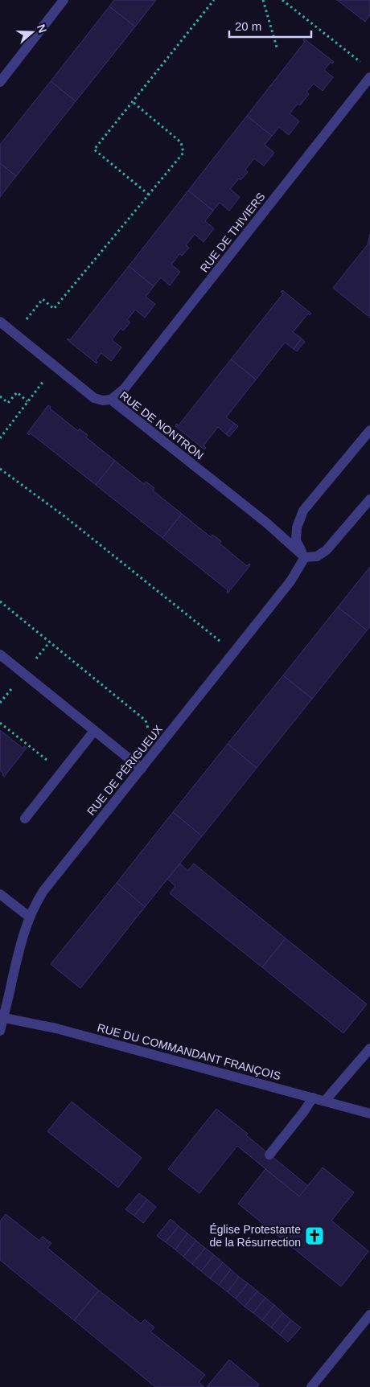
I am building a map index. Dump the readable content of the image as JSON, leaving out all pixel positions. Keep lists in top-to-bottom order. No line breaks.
{"streets":{"street":["RUE DE THIVIERS","RUE DE NONTRON","RUE DE PÉRIGUEUX","RUE DU COMMANDANT FRANÇOIS"]},"crossings":[["RUE DE THIVIERS","RUE DE NONTRON"],["RUE DE NONTRON","RUE DE PÉRIGUEUX"],["RUE DE PÉRIGUEUX","RUE DU COMMANDANT FRANÇOIS"]],"places":{"church":["Église Protestante de la Résurrection"]},"scale_bar":"20 m","north":"right"}
